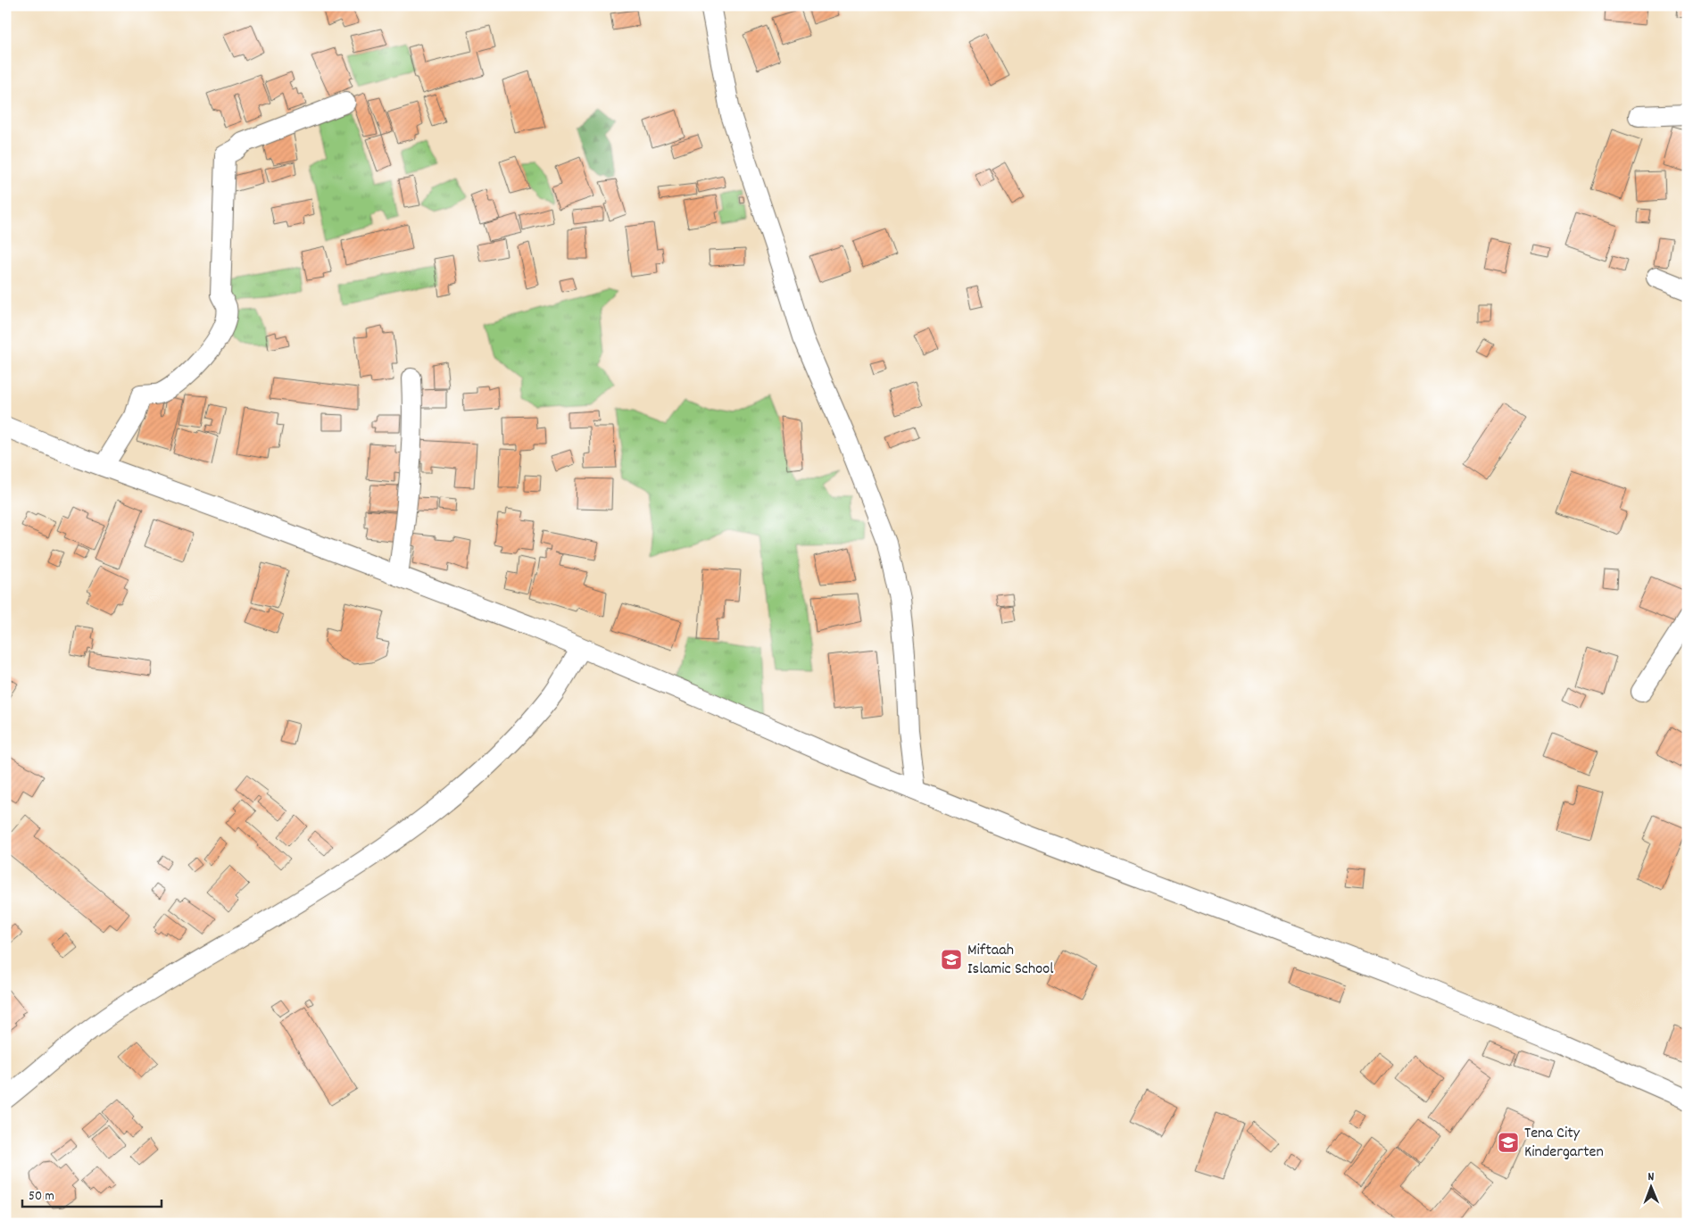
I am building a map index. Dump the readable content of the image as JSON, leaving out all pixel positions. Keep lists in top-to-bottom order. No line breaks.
{"places":{"school or university":["Miftaah Islamic School","Tena City Kindergarten"]},"scale_bar":"50 m","north":"top"}
